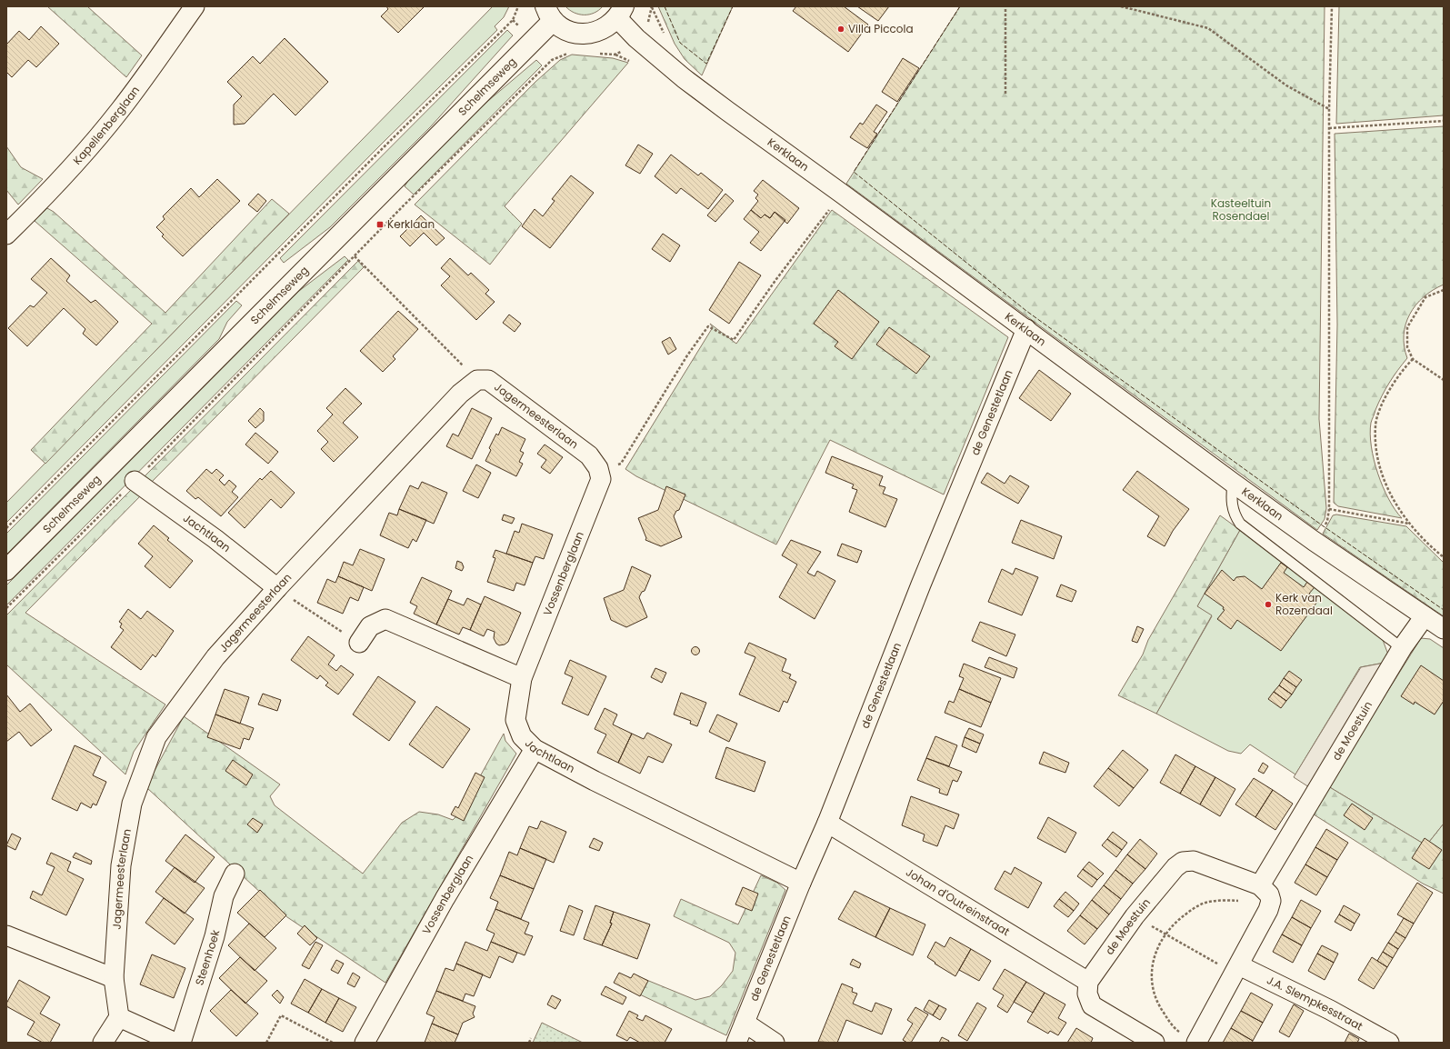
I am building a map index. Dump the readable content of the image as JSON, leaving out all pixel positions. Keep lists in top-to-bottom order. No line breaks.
{"streets":{"main road":["Schelmseweg"],"street":["Kapellenberglaan","Kerklaan","de Genestetlaan","Jagermeesterlaan","Jachtlaan","Vossenberglaan","de Moestuin","Johan d'Outreinstraat","Steenhoek","J.A. Slempkesstraat"]},"crossings":[["Kerklaan","de Genestetlaan"],["Kerklaan","de Moestuin"],["de Genestetlaan","Jachtlaan"],["de Genestetlaan","Johan d'Outreinstraat"],["Jagermeesterlaan","Jachtlaan"],["Jagermeesterlaan","Vossenberglaan"],["Jachtlaan","Vossenberglaan"],["de Moestuin","Johan d'Outreinstraat"]],"parks":["Kasteeltuin Rosendael"],"places":{"other":["Villa Piccola","Kerk van Rozendaal"],"transit":["Kerklaan"]}}
